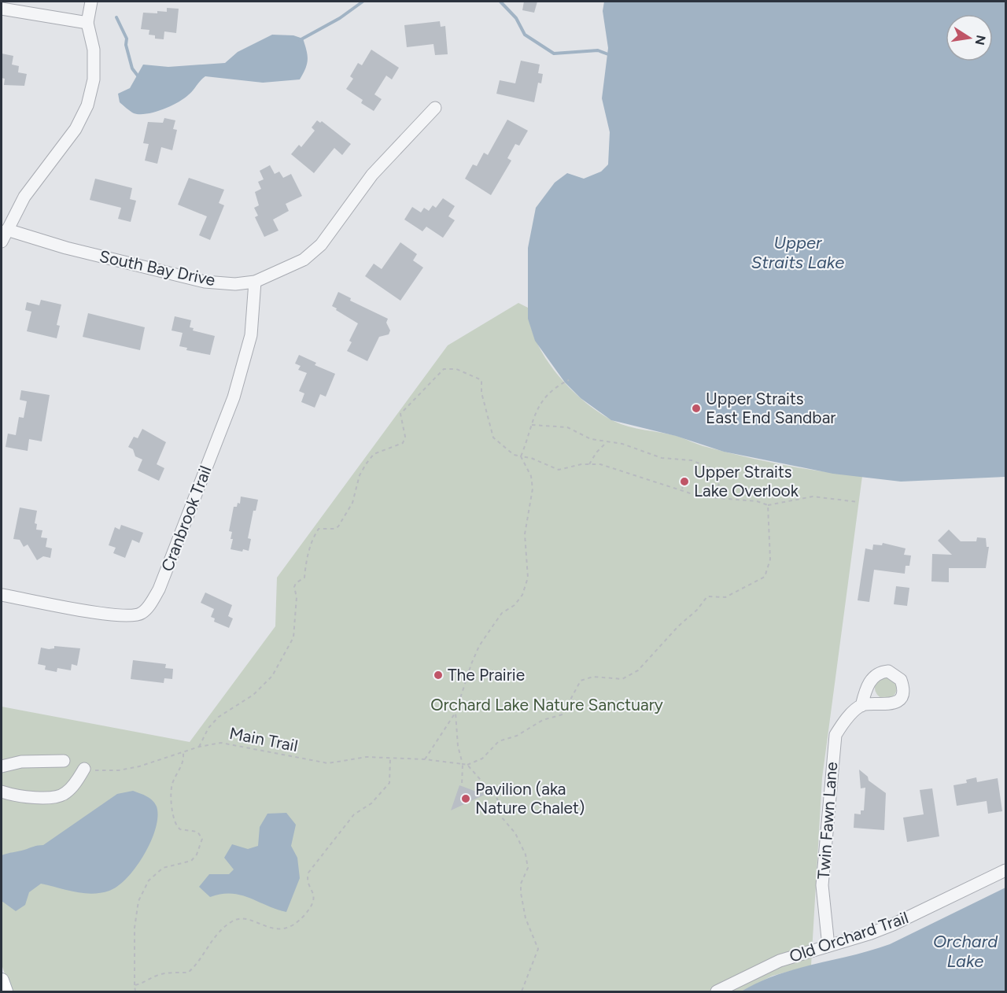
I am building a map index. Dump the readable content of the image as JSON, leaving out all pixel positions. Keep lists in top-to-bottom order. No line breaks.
{"streets":{"street":["South Bay Drive","Cranbrook Trail","Twin Fawn Lane","Old Orchard Trail"],"path":["Main Trail"]},"crossings":[["South Bay Drive","Cranbrook Trail"],["Twin Fawn Lane","Old Orchard Trail"]],"water":["Upper Straits Lake","Orchard Lake"],"parks":["Orchard Lake Nature Sanctuary"],"places":["Upper Straits East End Sandbar","Upper Straits Lake Overlook","The Prairie","Pavilion (aka Nature Chalet)"],"north":"right"}
